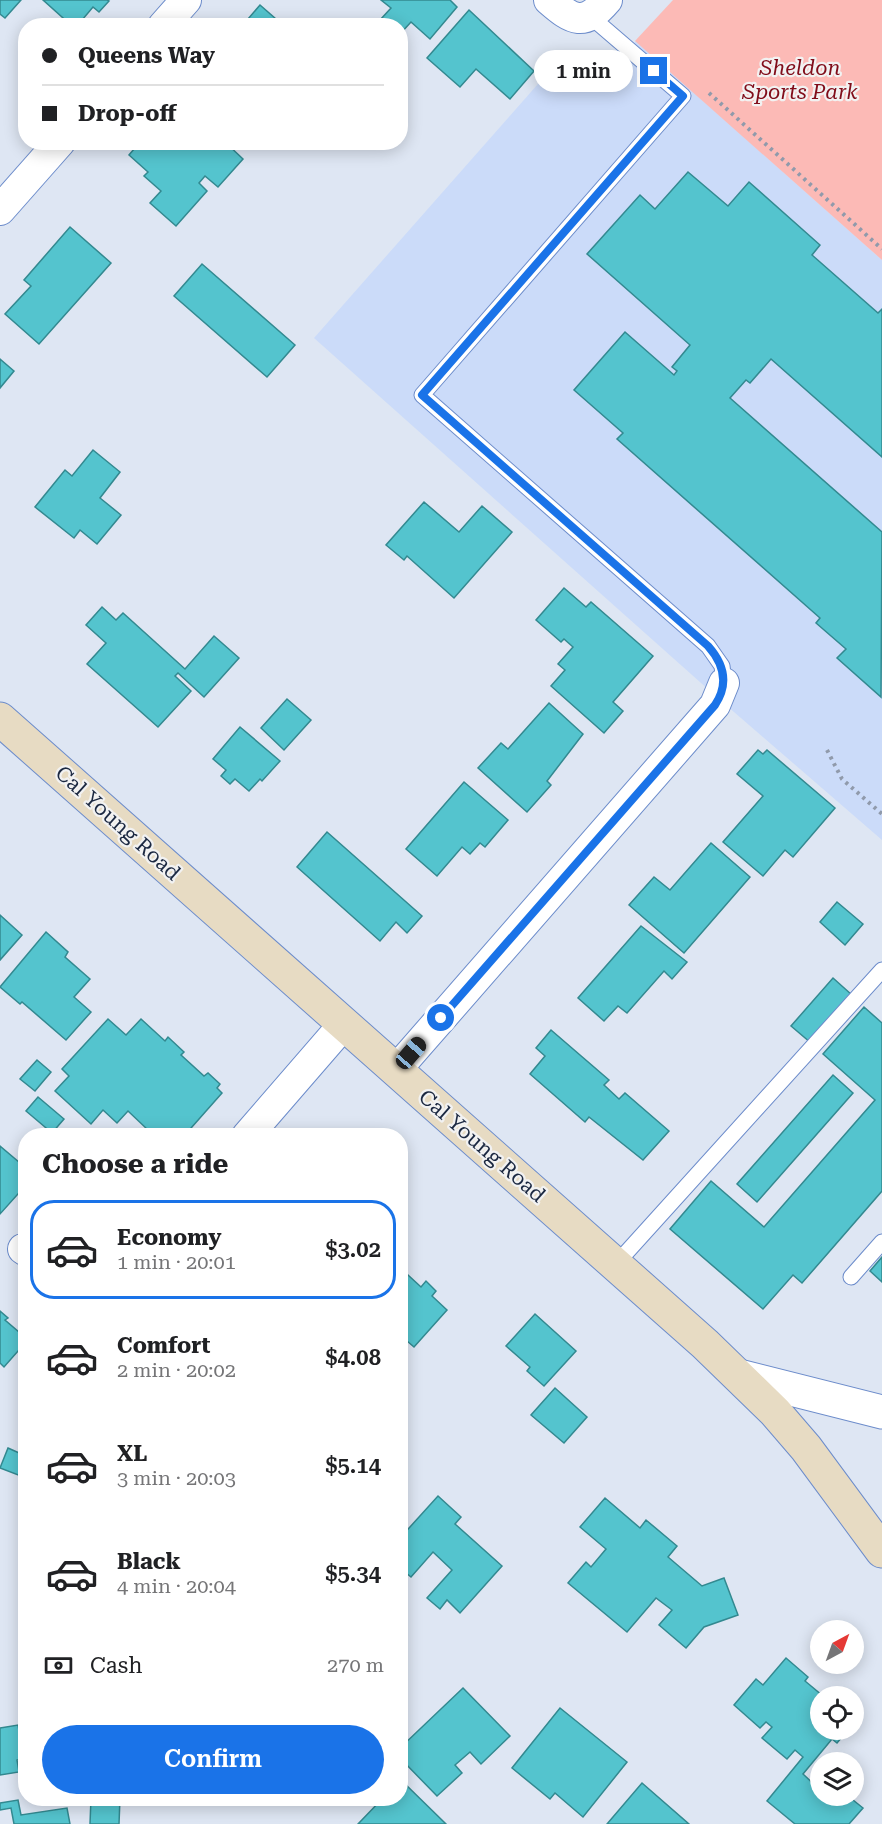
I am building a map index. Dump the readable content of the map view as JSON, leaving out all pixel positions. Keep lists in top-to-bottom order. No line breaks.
{"streets":{"main road":["Cal Young Road"]},"parks":["Sheldon Sports Park"],"north":"top right","page":{"banner":["Queens Way","Drop-off"],"bubble":"1 min","heading":"Choose a ride","list":[{"name":"Economy","note":"1 min · 20:01","value":"$3.02"},{"name":"Comfort","note":"2 min · 20:02","value":"$4.08"},{"name":"XL","note":"3 min · 20:03","value":"$5.14"},{"name":"Black","note":"4 min · 20:04","value":"$5.34"}],"pay":["Cash","270 m"],"buttons":"Confirm"}}
